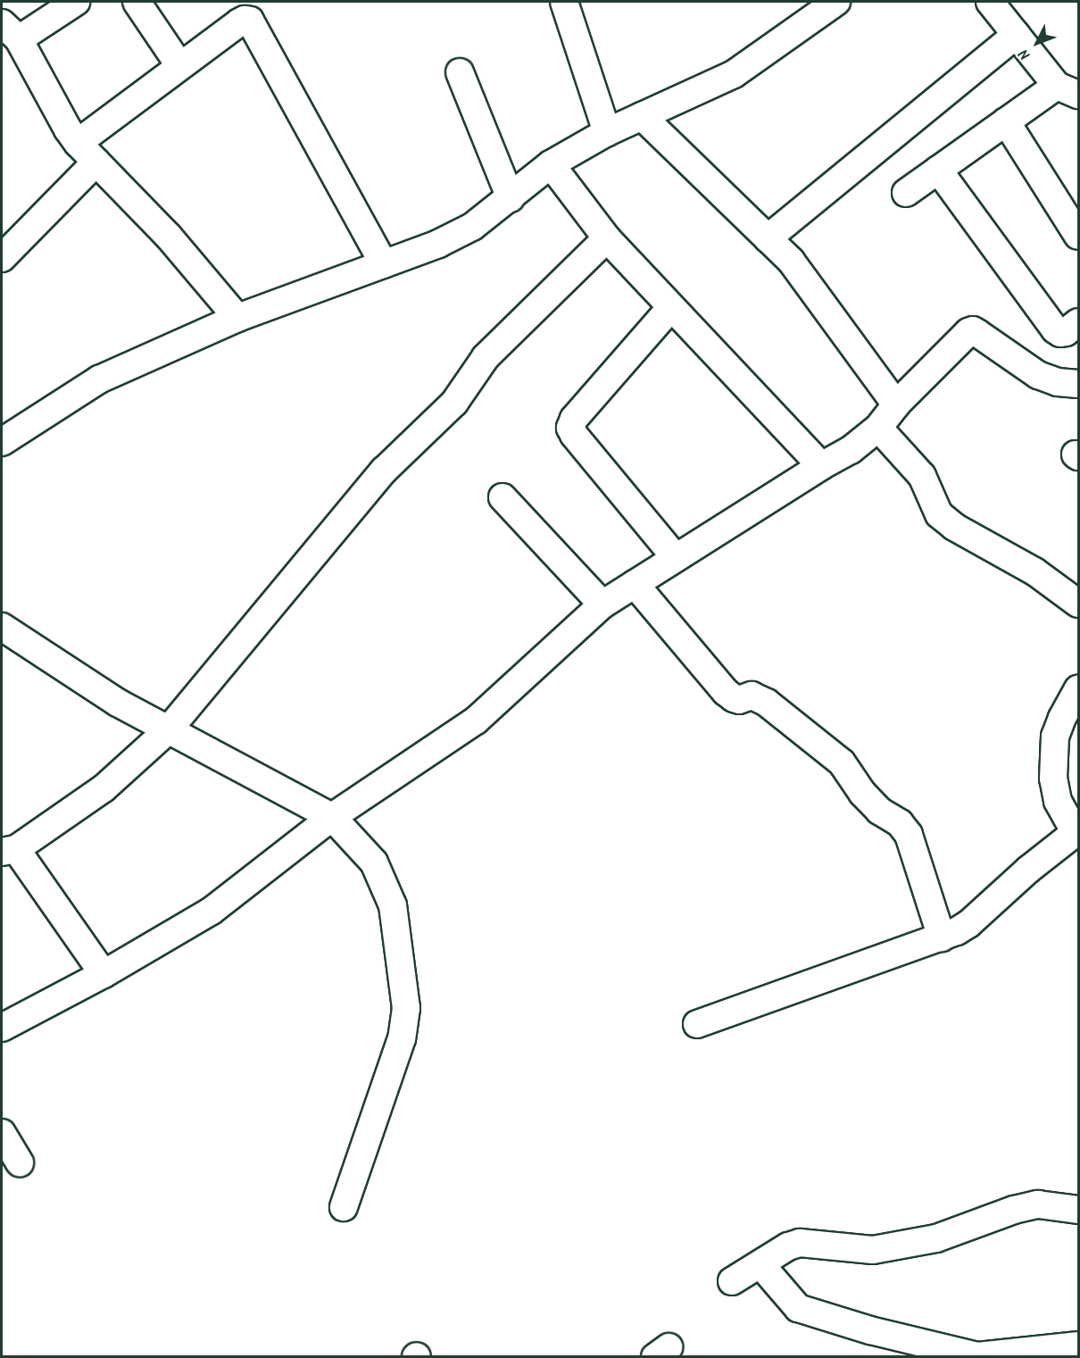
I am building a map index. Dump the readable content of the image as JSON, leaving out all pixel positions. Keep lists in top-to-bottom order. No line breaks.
{"north":"bottom left"}
